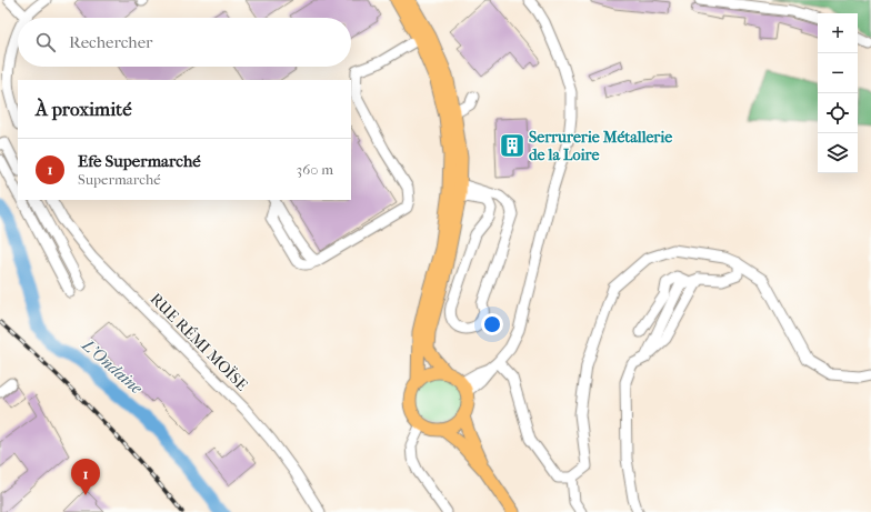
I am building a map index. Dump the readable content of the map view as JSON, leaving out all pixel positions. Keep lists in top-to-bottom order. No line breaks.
{"streets":{"street":["RUE RÉMI MOÏSE"]},"water":["L'Ondaine"],"places":{"building":["Serrurerie Métallerie de la Loire"]},"page":{"map_buttons":["+","−"],"search":"Rechercher","heading":"À proximité","list":[{"mark":"1","name":"Efe Supermarché","note":"Supermarché","value":"360 m"}],"pins":"1"}}
